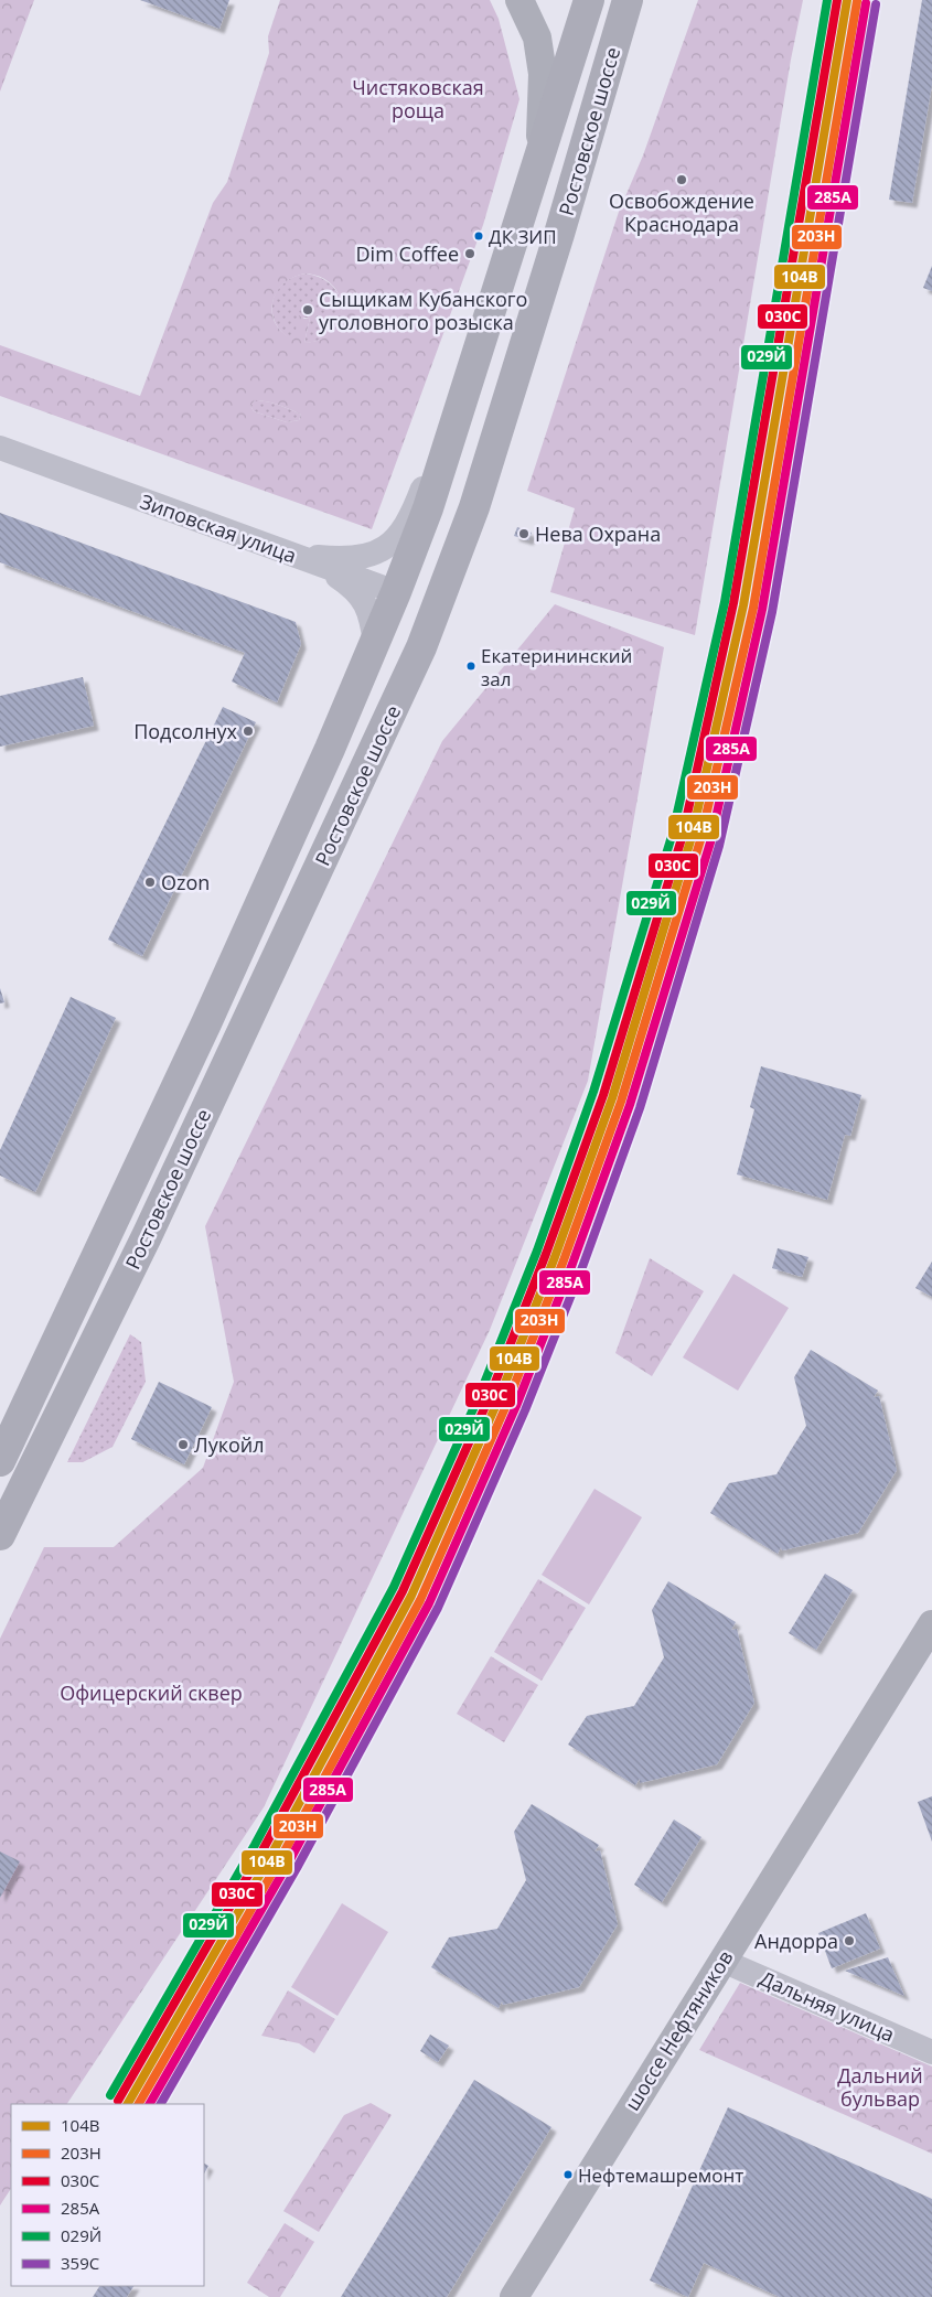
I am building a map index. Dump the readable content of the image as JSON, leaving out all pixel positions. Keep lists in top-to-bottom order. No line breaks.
{"streets":{"main road":["Ростовское шоссе","Зиповская улица","шоссе Нефтяников"],"street":["Дальняя улица"]},"crossings":[["Ростовское шоссе","Зиповская улица"],["Дальняя улица","шоссе Нефтяников"]],"parks":["Чистяковская роща","Офицерский сквер","Дальний бульвар"],"places":["Освобождение Краснодара","ДК ЗИП","Dim Coffee","Сыщикам Кубанского уголовного розыска","Нева Охрана","Екатерининский зал","Подсолнух","Ozon","Лукойл","Андорра","Нефтемашремонт"],"lines":["transit line 104В","transit line 030C","transit line 029Й","transit line 203Н","transit line 285А","transit line 359С"],"legend":["104В","203Н","030C","285А","029Й","359С"]}
